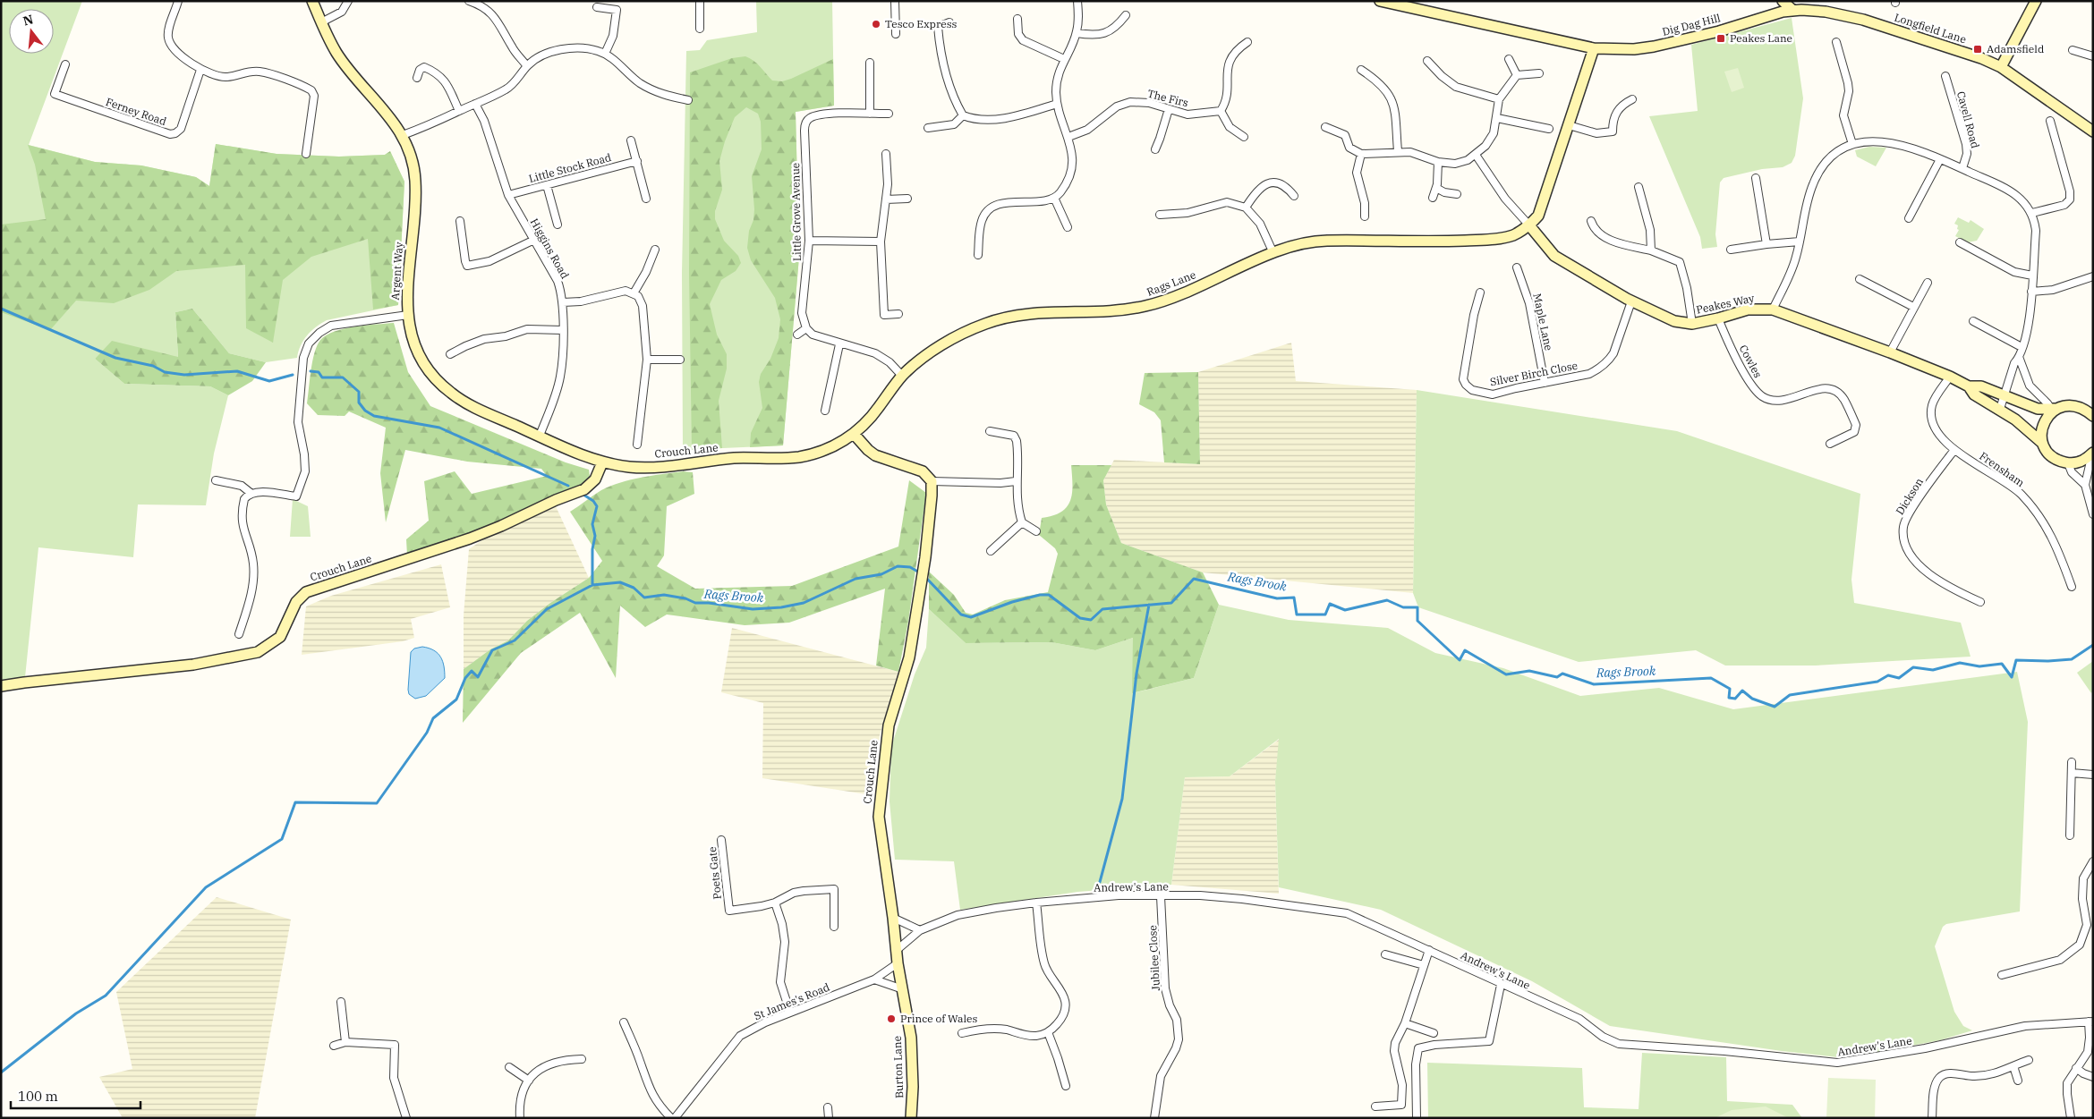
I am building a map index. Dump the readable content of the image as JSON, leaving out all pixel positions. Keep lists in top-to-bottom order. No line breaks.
{"streets":{"street":["Dig Dag Hill","Longfield Lane","The Firs","Ferney Road","Cavell Road","Little Stock Road","Little Grove Avenue","Higgins Road","Argent Way","Rags Lane","Peakes Way","Maple Lane","Cowles","Silver Birch Close","Crouch Lane","Frensham","Dickson","Poets Gate","Andrew's Lane","Jubilee Close","St James's Road","Burton Lane"]},"crossings":[["Dig Dag Hill","Longfield Lane"],["Little Stock Road","Higgins Road"],["Higgins Road","Argent Way"],["Argent Way","Crouch Lane"],["Rags Lane","Peakes Way"],["Rags Lane","Crouch Lane"],["Peakes Way","Cowles"],["Peakes Way","Silver Birch Close"],["Peakes Way","Frensham"],["Maple Lane","Silver Birch Close"],["Crouch Lane","Andrew's Lane"],["Crouch Lane","St James's Road"],["Crouch Lane","Burton Lane"],["Frensham","Dickson"],["Andrew's Lane","Jubilee Close"],["St James's Road","Burton Lane"]],"water":["Rags Brook"],"places":{"other":["Tesco Express","Prince of Wales"],"transit":["Peakes Lane","Adamsfield"]},"scale_bar":"100 m","north":"top"}
